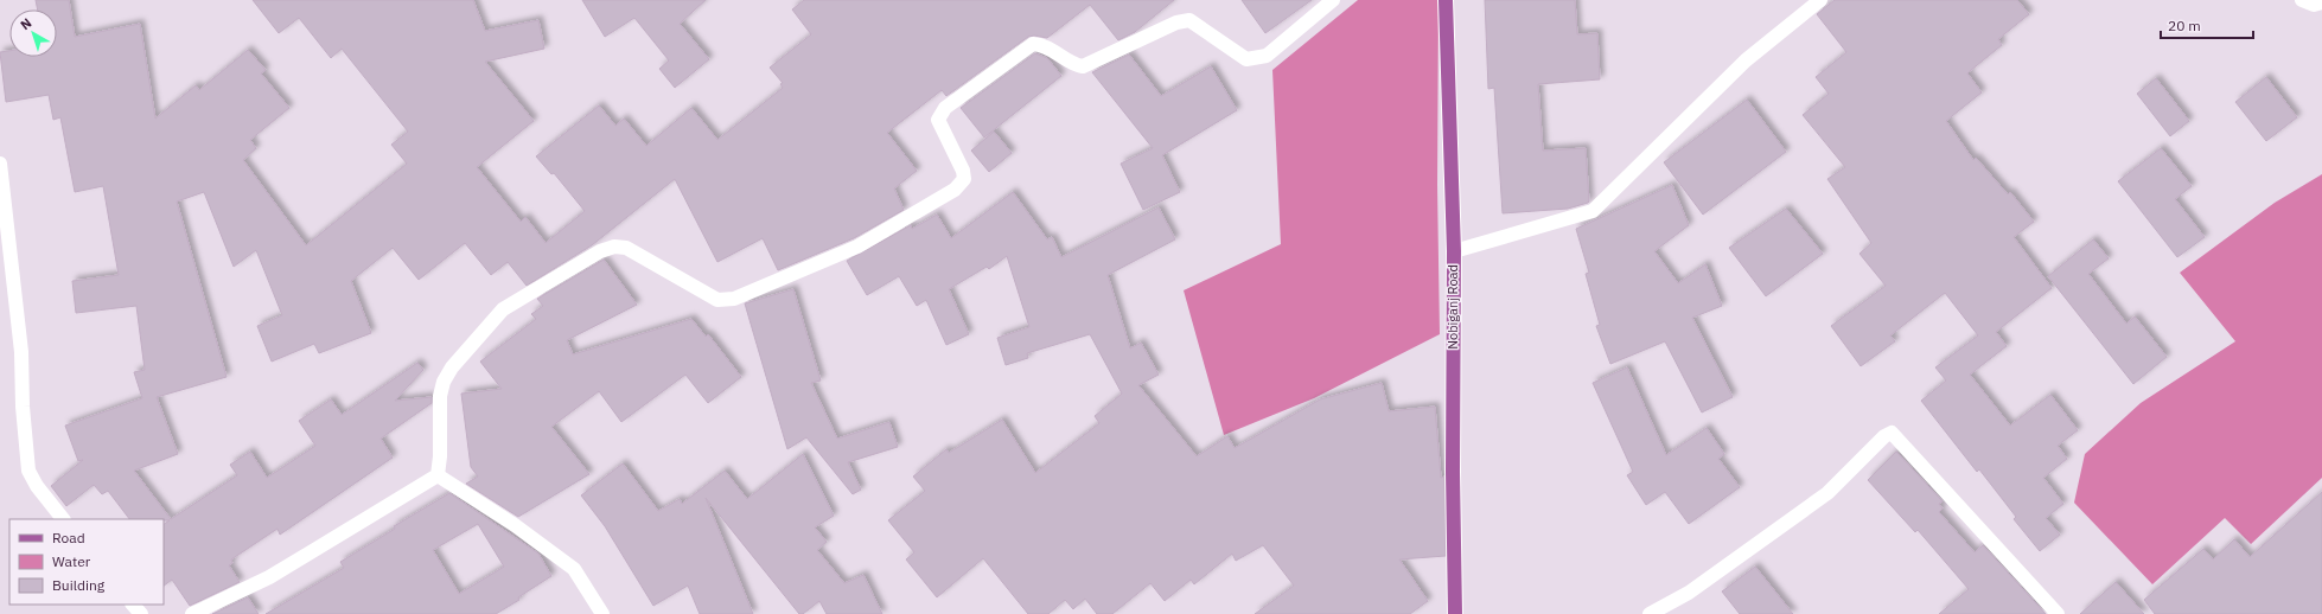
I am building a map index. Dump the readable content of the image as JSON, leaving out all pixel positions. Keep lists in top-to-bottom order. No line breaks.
{"streets":{"main road":["Nobiganj Road"]},"legend":["Road","Water","Building"],"scale_bar":"20 m","north":"top left"}
